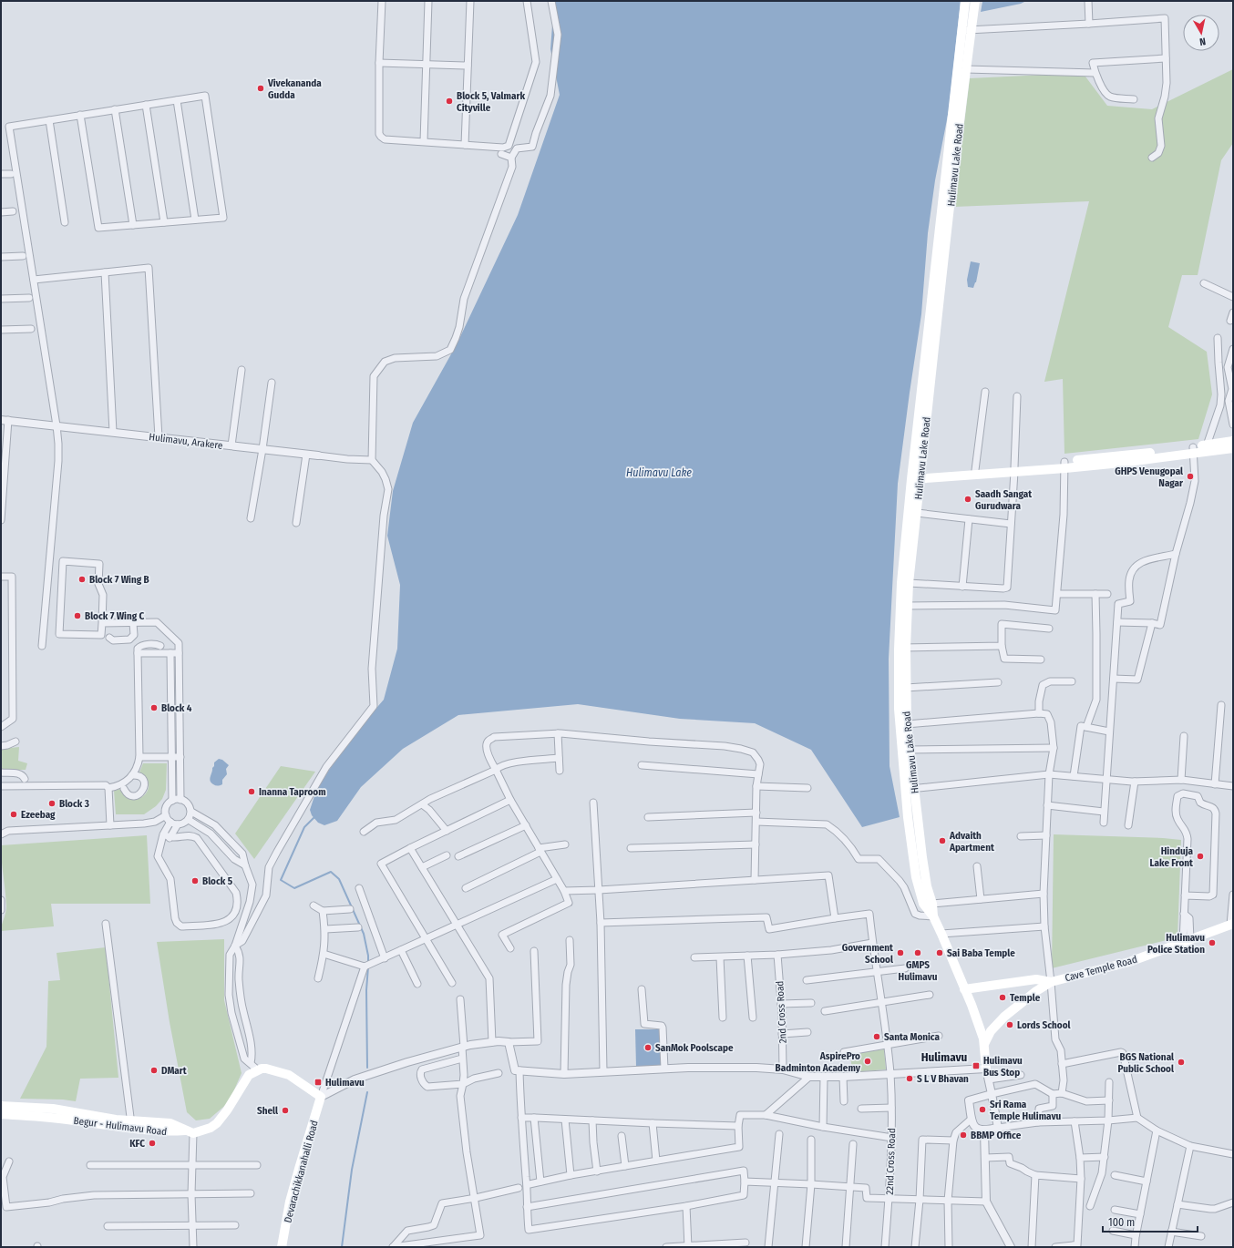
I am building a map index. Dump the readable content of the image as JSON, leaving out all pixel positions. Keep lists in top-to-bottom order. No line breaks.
{"streets":{"main road":["Hulimavu Lake Road","Cave Temple Road","Begur - Hulimavu Road","Devarachikkanahalli Road"],"street":["Hulimavu, Arakere","2nd Cross Road","22nd Cross Road"]},"crossings":[["Hulimavu Lake Road","Cave Temple Road"]],"districts":["Hulimavu"],"water":["Hulimavu Lake"],"places":{"other":["Vivekananda Gudda","Block 5, Valmark Cityville","GHPS Venugopal Nagar","Saadh Sangat Gurudwara","Block 7 Wing B","Block 7 Wing C","Block 4","Inanna Taproom","Block 3","Ezeebag","Advaith Apartment","Hinduja Lake Front","Block 5","Hulimavu Police Station","Government School","GMPS Hulimavu","Sai Baba Temple","Temple","Lords School","Santa Monica","SanMok Poolscape","AspirePro Badminton Academy","BGS National Public School","DMart","S L V Bhavan","Sri Rama Temple Hulimavu","Shell","BBMP Office","KFC"],"transit":["Hulimavu Bus Stop","Hulimavu"]},"scale_bar":"100 m","north":"bottom"}
